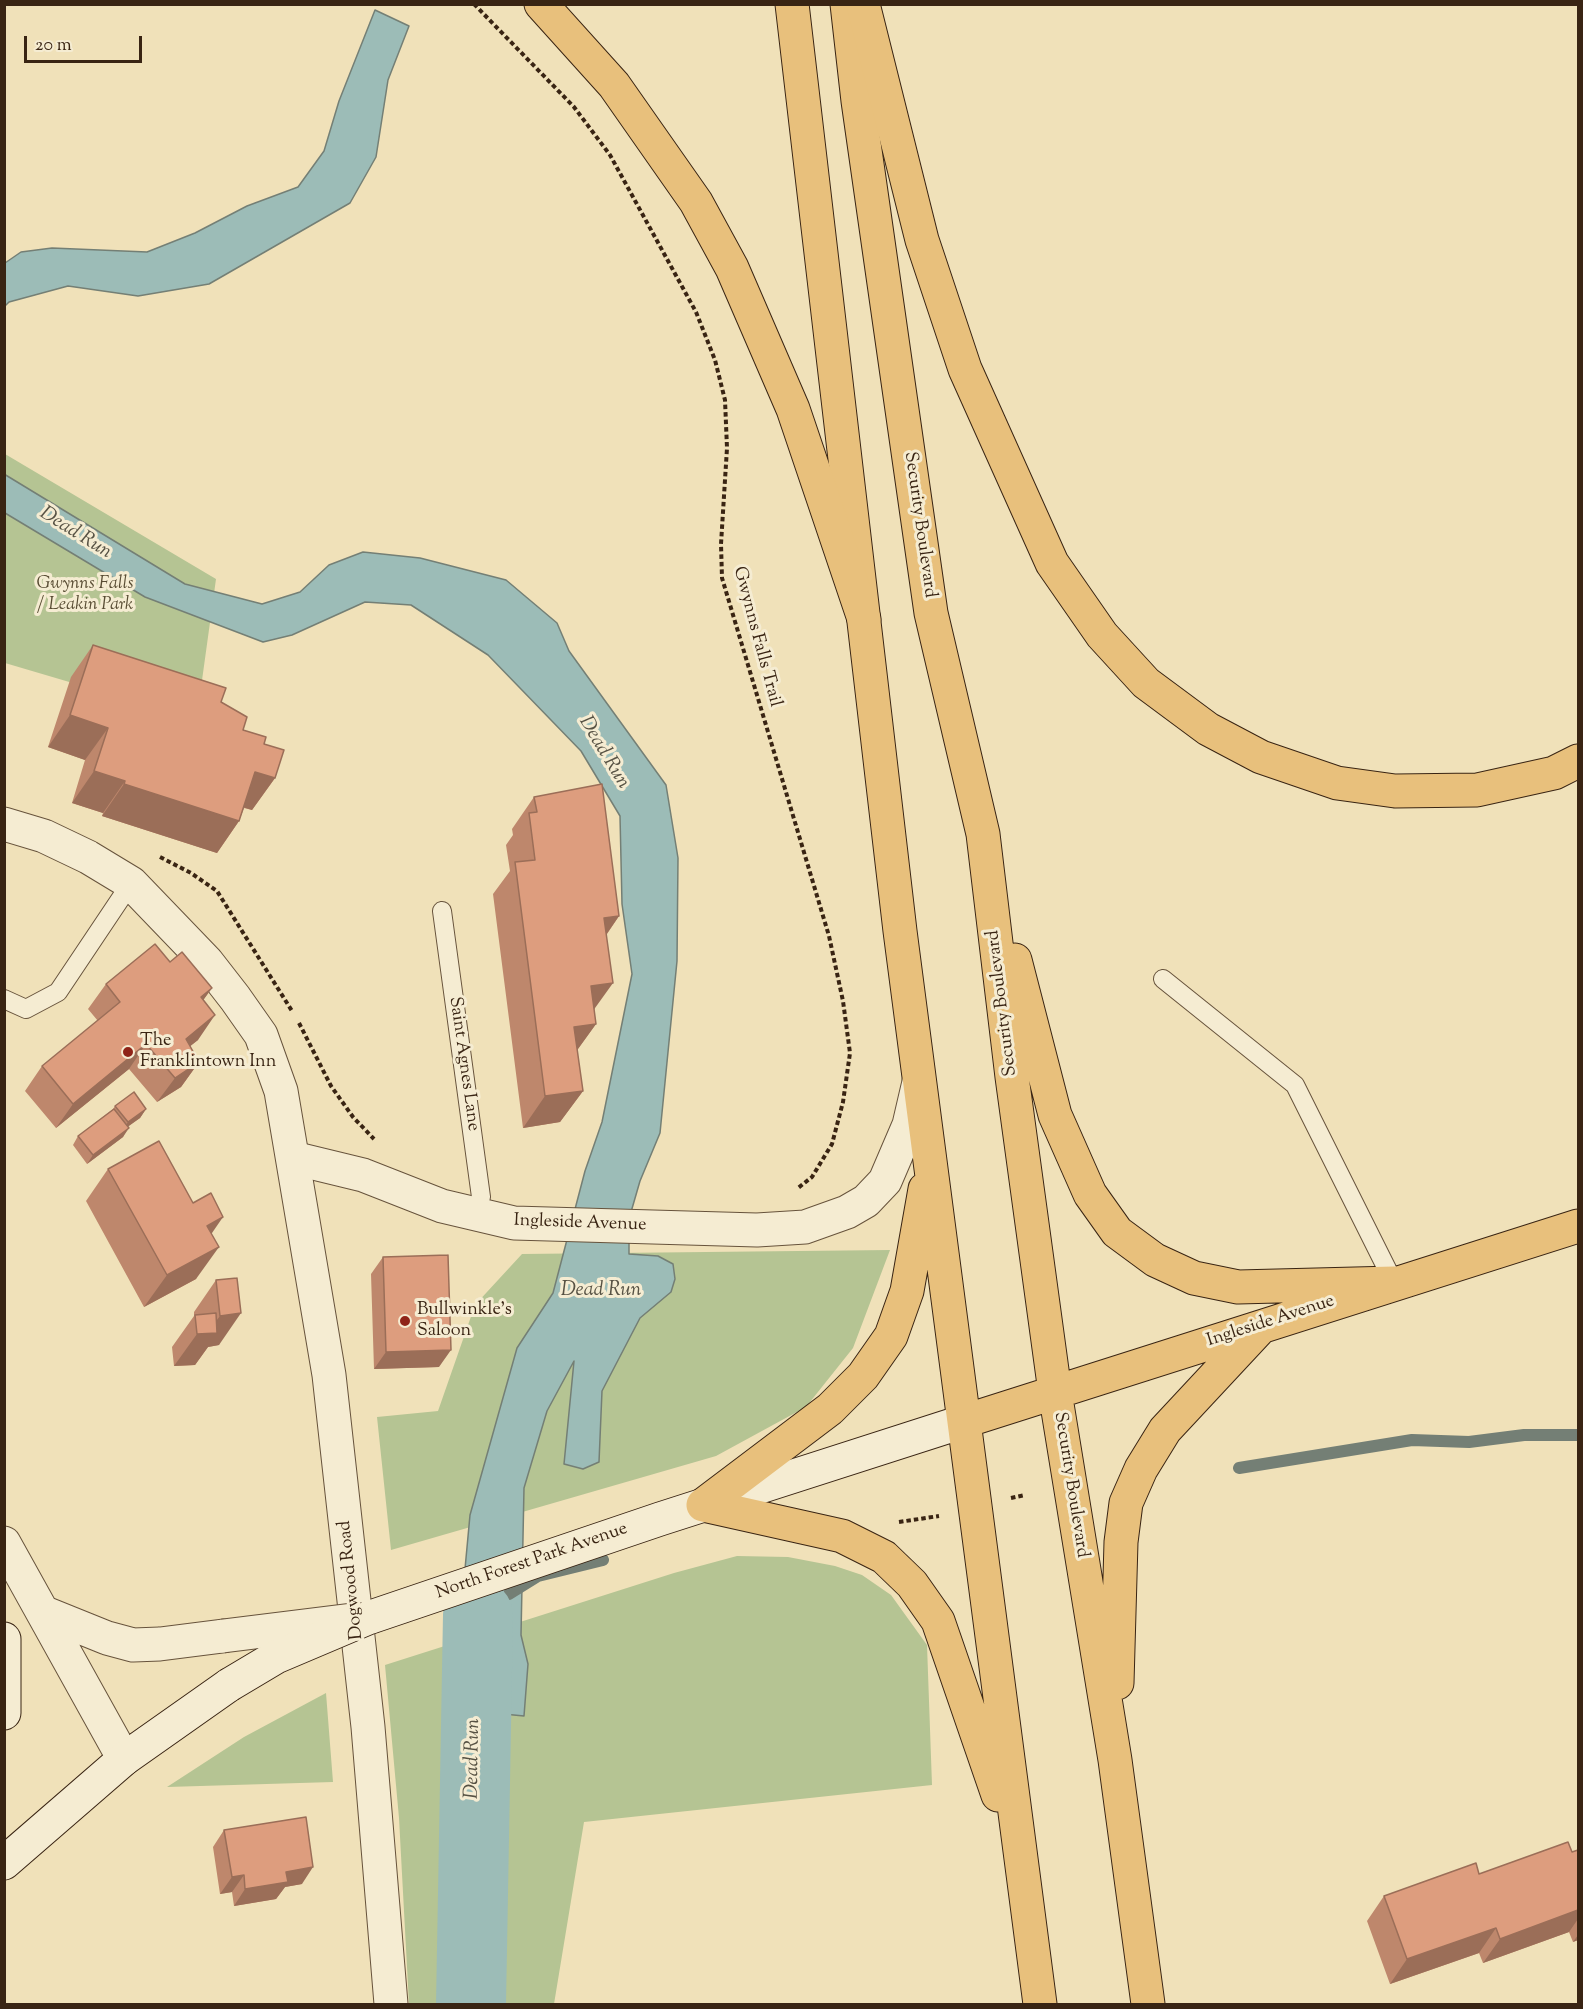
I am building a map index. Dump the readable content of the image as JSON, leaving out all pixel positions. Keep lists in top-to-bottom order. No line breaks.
{"streets":{"main road":["Security Boulevard","Ingleside Avenue"],"street":["North Forest Park Avenue","Dogwood Road"],"lane":["Saint Agnes Lane"],"path":["Gwynns Falls Trail"]},"crossings":[["Security Boulevard","Ingleside Avenue"],["Saint Agnes Lane","Ingleside Avenue"],["Ingleside Avenue","North Forest Park Avenue"],["Ingleside Avenue","Dogwood Road"]],"water":["Dead Run"],"parks":["Gwynns Falls / Leakin Park"],"places":["The Franklintown Inn","Bullwinkle's Saloon"],"scale_bar":"20 m"}
